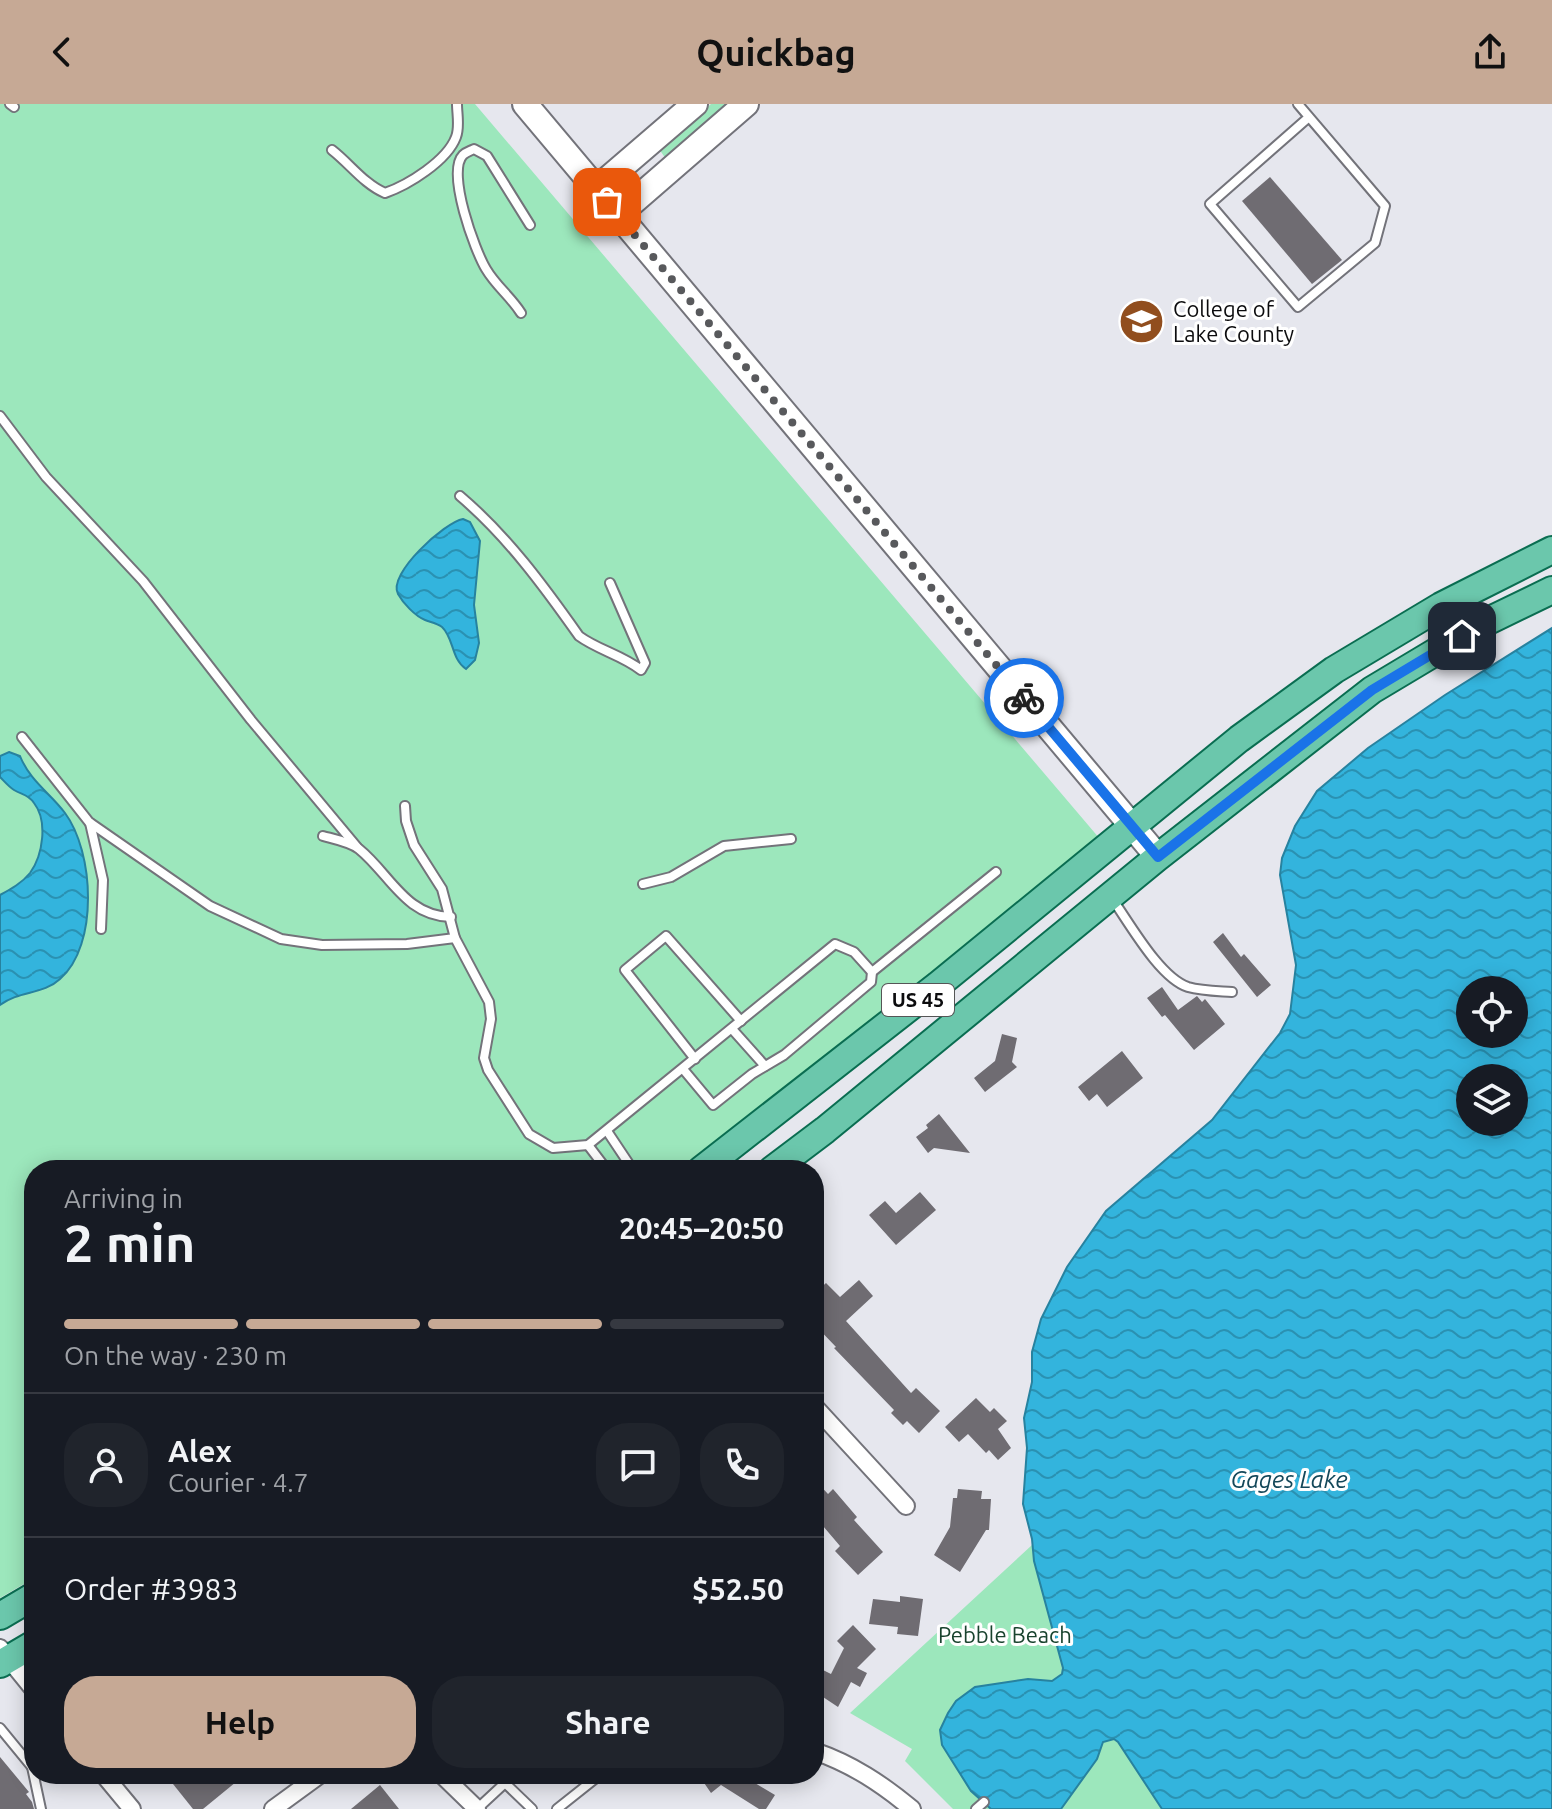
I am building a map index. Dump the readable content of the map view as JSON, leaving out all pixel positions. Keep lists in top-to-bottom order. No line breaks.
{"streets":{"main road":["US 45"]},"water":["Gages Lake"],"parks":["Pebble Beach"],"places":{"school or university":["College of Lake County"]},"page":{"header":"Quickbag","heading":["2 min","Arriving in","20:45–20:50"],"panel":["Alex","Courier · 4.7","Order #3983","$52.50"],"bar":"On the way · 230 m","buttons":["Help","Share"]}}
